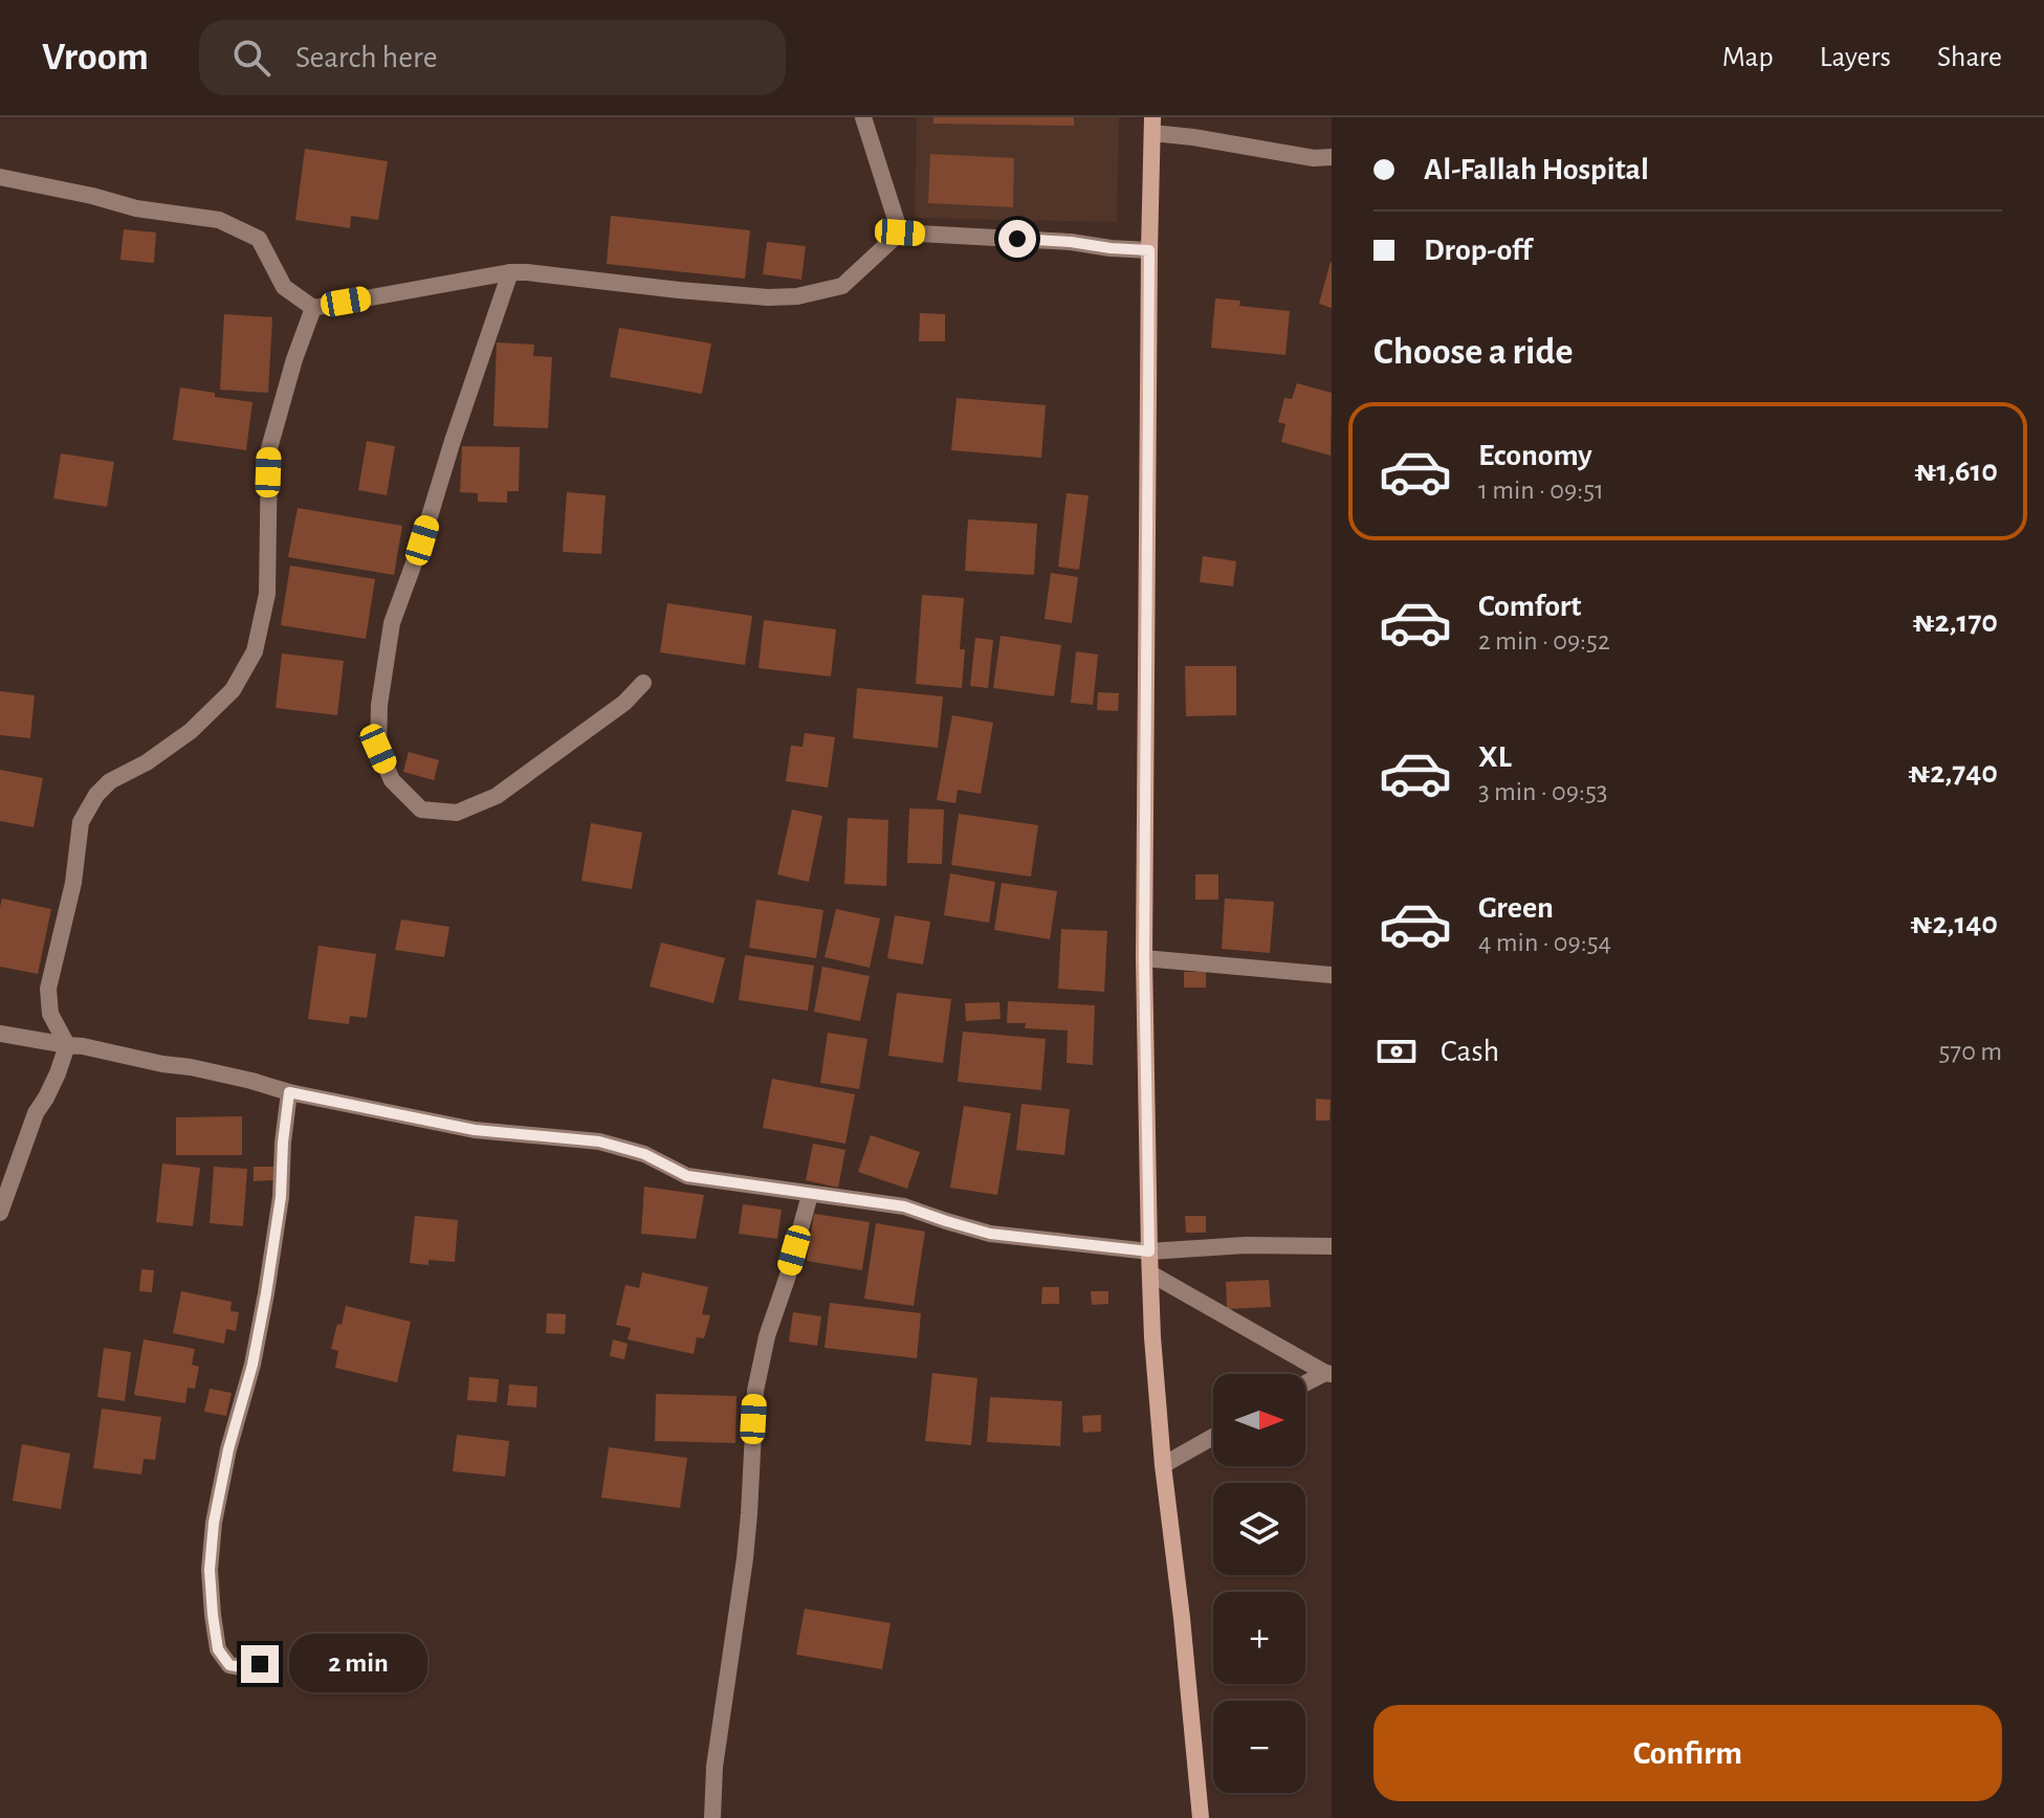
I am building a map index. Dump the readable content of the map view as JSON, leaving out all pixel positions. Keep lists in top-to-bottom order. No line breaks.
{"north":"right","page":{"header":"Vroom","search":"Search here","nav":["Map","Layers","Share"],"banner":["Al-Fallah Hospital","Drop-off"],"heading":"Choose a ride","list":[{"name":"Economy","note":"1 min · 09:51","value":"₦1,610"},{"name":"Comfort","note":"2 min · 09:52","value":"₦2,170"},{"name":"XL","note":"3 min · 09:53","value":"₦2,740"},{"name":"Green","note":"4 min · 09:54","value":"₦2,140"}],"pay":["Cash","570 m"],"map_buttons":["+","−"],"bubble":"2 min","buttons":"Confirm"}}
